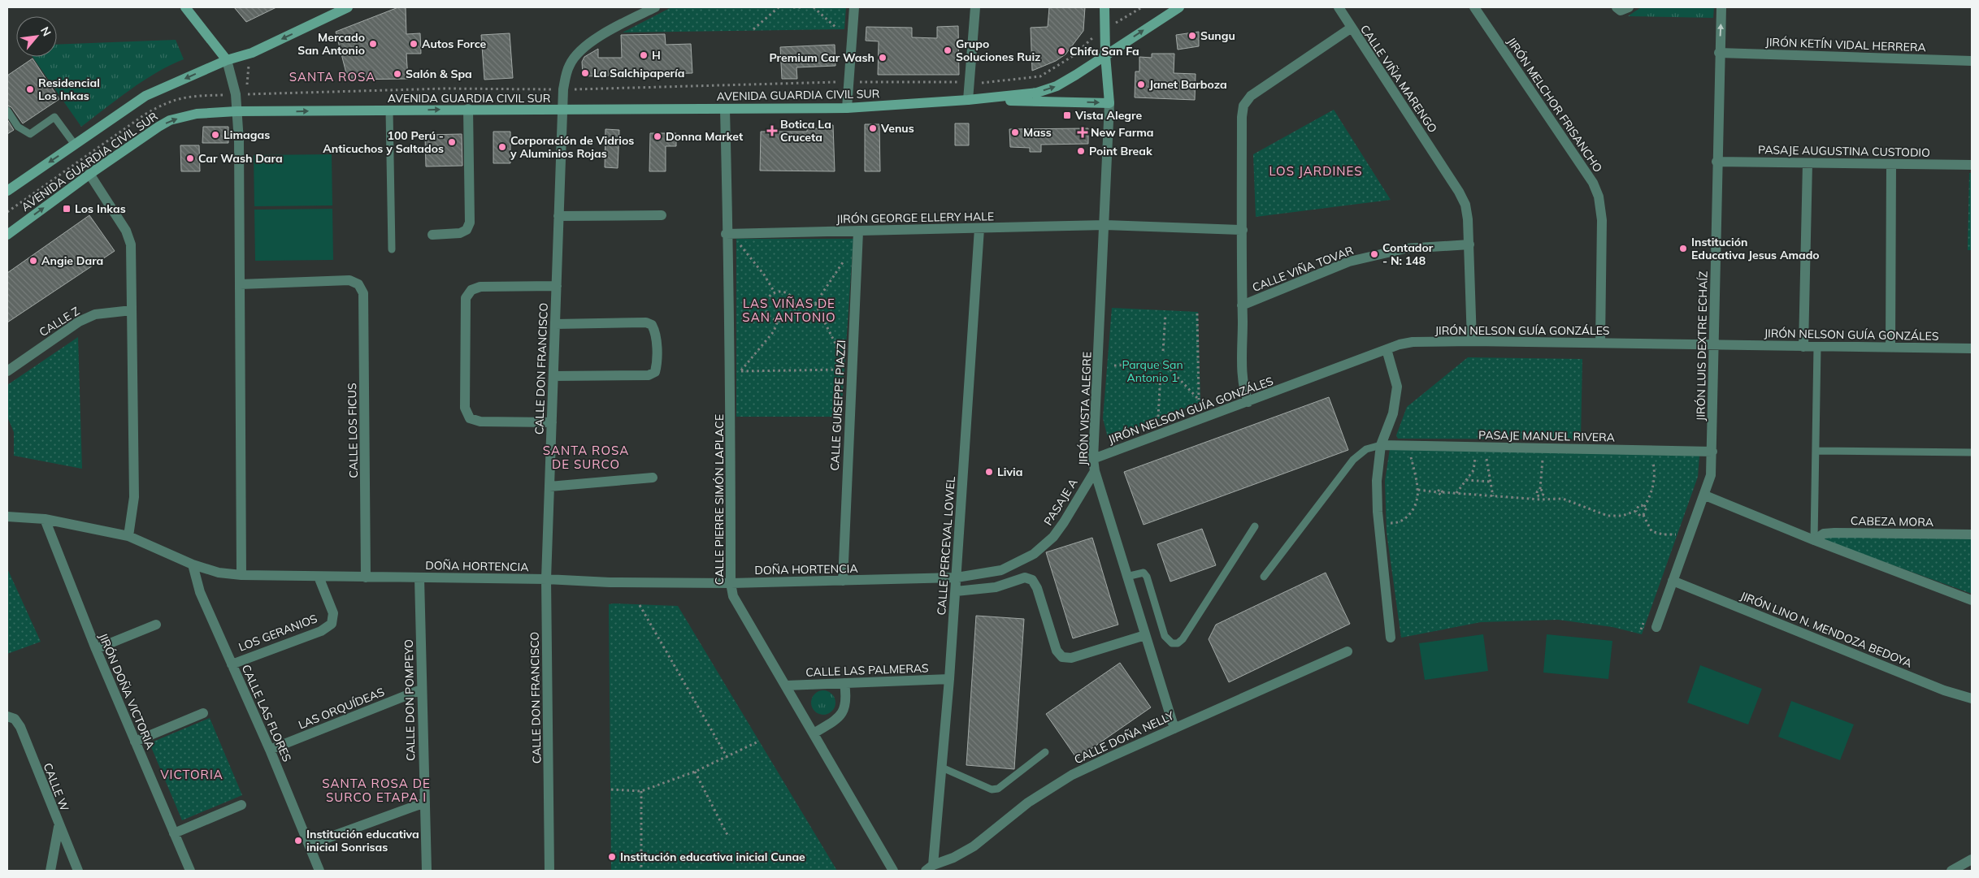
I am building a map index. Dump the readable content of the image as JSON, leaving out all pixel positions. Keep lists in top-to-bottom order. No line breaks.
{"streets":{"main road":["AVENIDA GUARDIA CIVIL SUR"],"street":["JIRÓN KETÍN VIDAL HERRERA","CALLE VIÑA MARENGO","JIRÓN MELCHOR FRISANCHO","PASAJE AUGUSTINA CUSTODIO","JIRÓN GEORGE ELLERY HALE","CALLE VIÑA TOVAR","CALLE Z","JIRÓN NELSON GUÍA GONZÁLES","JIRÓN LUIS DEXTRE ECHAÍZ","CALLE DON FRANCISCO","CALLE GUISEPPE PIAZZI","JIRÓN VISTA ALEGRE","CALLE LOS FICUS","PASAJE MANUEL RIVERA","CALLE PIERRE SIMÓN LAPLACE","PASAJE A","CABEZA MORA","CALLE PERCEVAL LOWEL","DOÑA HORTENCIA","JIRÓN LINO N. MENDOZA BEDOYA","LOS GERANIOS","CALLE LAS PALMERAS","JIRÓN DOÑA VICTORIA","CALLE DON POMPEYO","LAS ORQUÍDEAS","CALLE LAS FLORES","CALLE DOÑA NELLY","CALLE W"]},"crossings":[["JIRÓN KETÍN VIDAL HERRERA","JIRÓN LUIS DEXTRE ECHAÍZ"],["CALLE VIÑA MARENGO","JIRÓN GEORGE ELLERY HALE"],["CALLE VIÑA MARENGO","CALLE VIÑA TOVAR"],["CALLE VIÑA MARENGO","JIRÓN NELSON GUÍA GONZÁLES"],["AVENIDA GUARDIA CIVIL SUR","CALLE DON FRANCISCO"],["AVENIDA GUARDIA CIVIL SUR","JIRÓN VISTA ALEGRE"],["AVENIDA GUARDIA CIVIL SUR","CALLE PIERRE SIMÓN LAPLACE"],["JIRÓN MELCHOR FRISANCHO","JIRÓN NELSON GUÍA GONZÁLES"],["PASAJE AUGUSTINA CUSTODIO","JIRÓN LUIS DEXTRE ECHAÍZ"],["JIRÓN GEORGE ELLERY HALE","CALLE GUISEPPE PIAZZI"],["JIRÓN GEORGE ELLERY HALE","JIRÓN VISTA ALEGRE"],["JIRÓN GEORGE ELLERY HALE","CALLE PIERRE SIMÓN LAPLACE"],["JIRÓN GEORGE ELLERY HALE","CALLE PERCEVAL LOWEL"],["JIRÓN NELSON GUÍA GONZÁLES","JIRÓN LUIS DEXTRE ECHAÍZ"],["JIRÓN NELSON GUÍA GONZÁLES","JIRÓN VISTA ALEGRE"],["JIRÓN LUIS DEXTRE ECHAÍZ","PASAJE MANUEL RIVERA"],["JIRÓN LUIS DEXTRE ECHAÍZ","JIRÓN LINO N. MENDOZA BEDOYA"],["CALLE DON FRANCISCO","DOÑA HORTENCIA"],["CALLE GUISEPPE PIAZZI","DOÑA HORTENCIA"],["JIRÓN VISTA ALEGRE","PASAJE A"],["JIRÓN VISTA ALEGRE","CALLE DOÑA NELLY"],["CALLE LOS FICUS","DOÑA HORTENCIA"],["CALLE PIERRE SIMÓN LAPLACE","DOÑA HORTENCIA"],["CALLE PIERRE SIMÓN LAPLACE","CALLE LAS PALMERAS"],["PASAJE A","CALLE PERCEVAL LOWEL"],["PASAJE A","DOÑA HORTENCIA"],["CALLE PERCEVAL LOWEL","DOÑA HORTENCIA"],["CALLE PERCEVAL LOWEL","CALLE LAS PALMERAS"],["CALLE PERCEVAL LOWEL","CALLE DOÑA NELLY"],["DOÑA HORTENCIA","LOS GERANIOS"],["DOÑA HORTENCIA","JIRÓN DOÑA VICTORIA"],["DOÑA HORTENCIA","CALLE DON POMPEYO"],["DOÑA HORTENCIA","CALLE LAS FLORES"],["LOS GERANIOS","CALLE LAS FLORES"],["CALLE DON POMPEYO","LAS ORQUÍDEAS"],["LAS ORQUÍDEAS","CALLE LAS FLORES"]],"districts":["SANTA ROSA","LOS JARDINES","LAS VIÑAS DE SAN ANTONIO","SANTA ROSA DE SURCO","VICTORIA","SANTA ROSA DE SURCO ETAPA I"],"parks":["Parque San Antonio 1"],"places":{"other":["Sungu","Mercado San Antonio","Autos Force","Grupo Soluciones Ruiz","Chifa San Fa","H","Premium Car Wash","La Salchipapería","Salón & Spa","Janet Barboza","Residencial Los Inkas","Venus","Mass","Limagas","Donna Market","100 Perú - Anticuchos y Saltados","Corporación de Vidrios y Aluminios Rojas","Point Break","Car Wash Dara","Institución Educativa Jesus Amado","Contador - N: 148","Angie Dara","Livia","Institución educativa inicial Sonrisas","Institución educativa inicial Cunae"],"transit":["Vista Alegre","Los Inkas"],"health":["Botica La Cruceta","New Farma"]},"north":"top right"}
